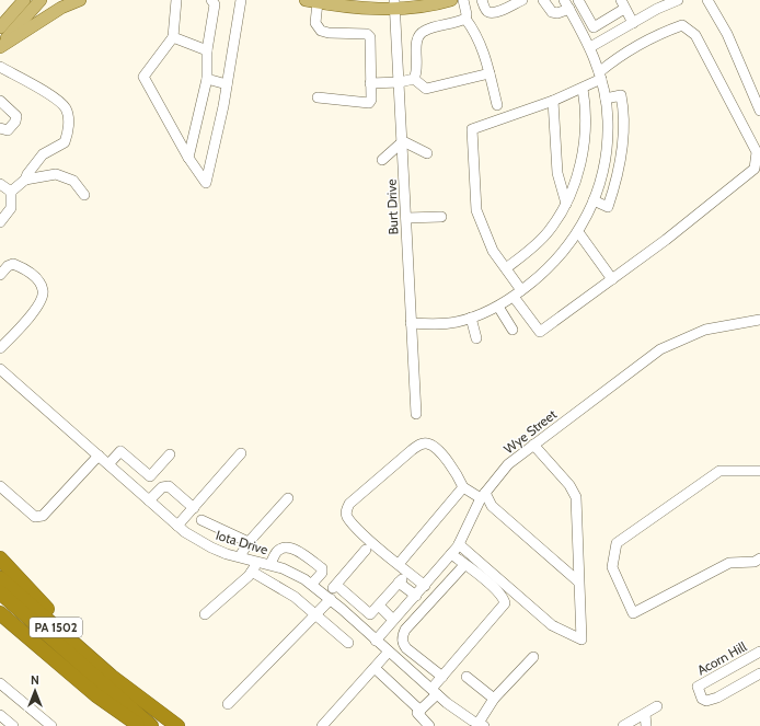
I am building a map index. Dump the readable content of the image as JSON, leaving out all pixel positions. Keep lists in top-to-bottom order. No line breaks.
{"streets":{"highway":["PA 1502"],"street":["Burt Drive","Wye Street","Iota Drive","Acorn Hill"]},"crossings":[["Wye Street","Iota Drive"]],"north":"top"}
